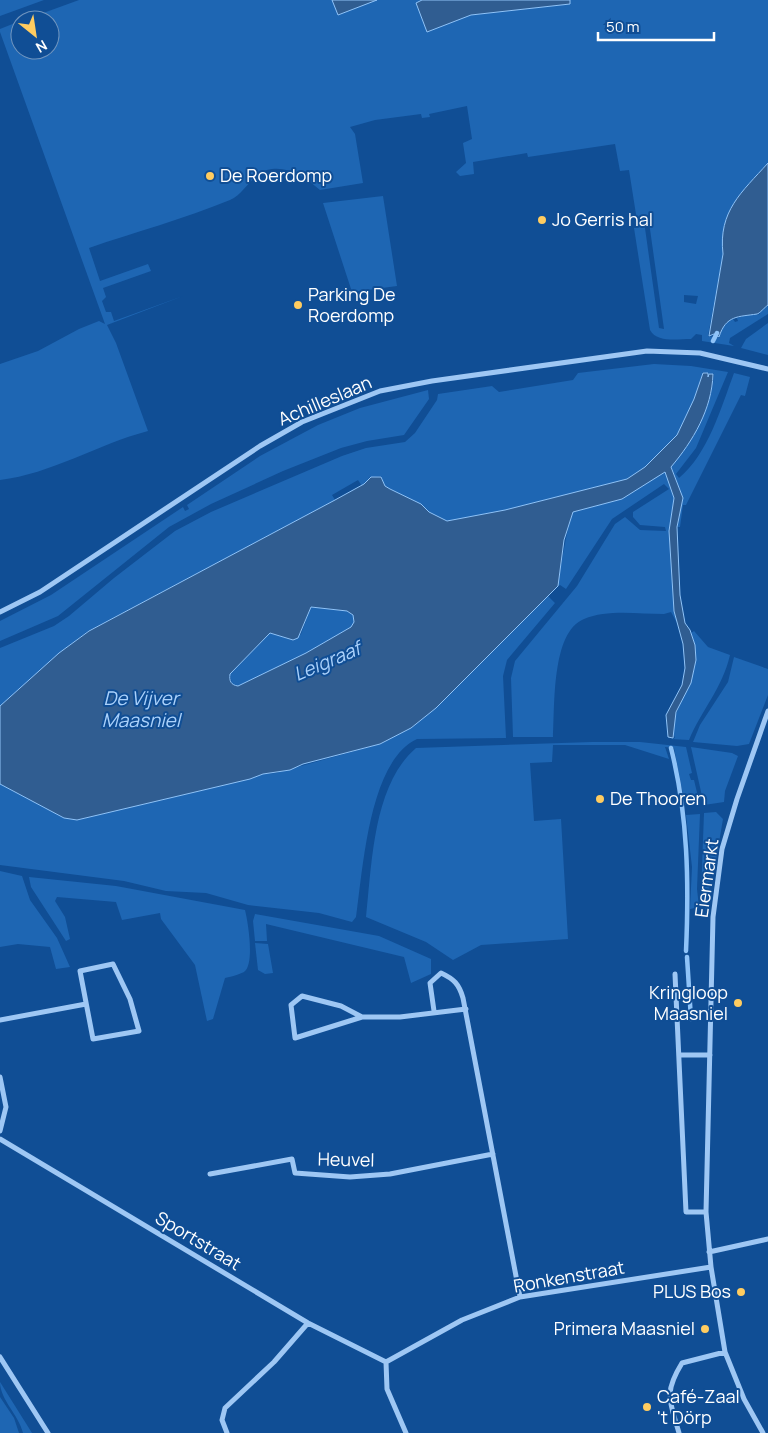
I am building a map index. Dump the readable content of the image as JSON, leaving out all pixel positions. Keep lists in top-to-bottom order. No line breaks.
{"streets":{"street":["Achilleslaan","Eiermarkt","Heuvel","Sportstraat","Ronkenstraat"]},"crossings":[["Eiermarkt","Ronkenstraat"],["Sportstraat","Ronkenstraat"]],"water":["Leigraaf","De Vijver Maasniel"],"places":["De Roerdomp","Jo Gerris hal","Parking De Roerdomp","De Thooren","Kringloop Maasniel","PLUS Bos","Primera Maasniel","Café-Zaal 't Dörp"],"scale_bar":"50 m","north":"bottom right"}
